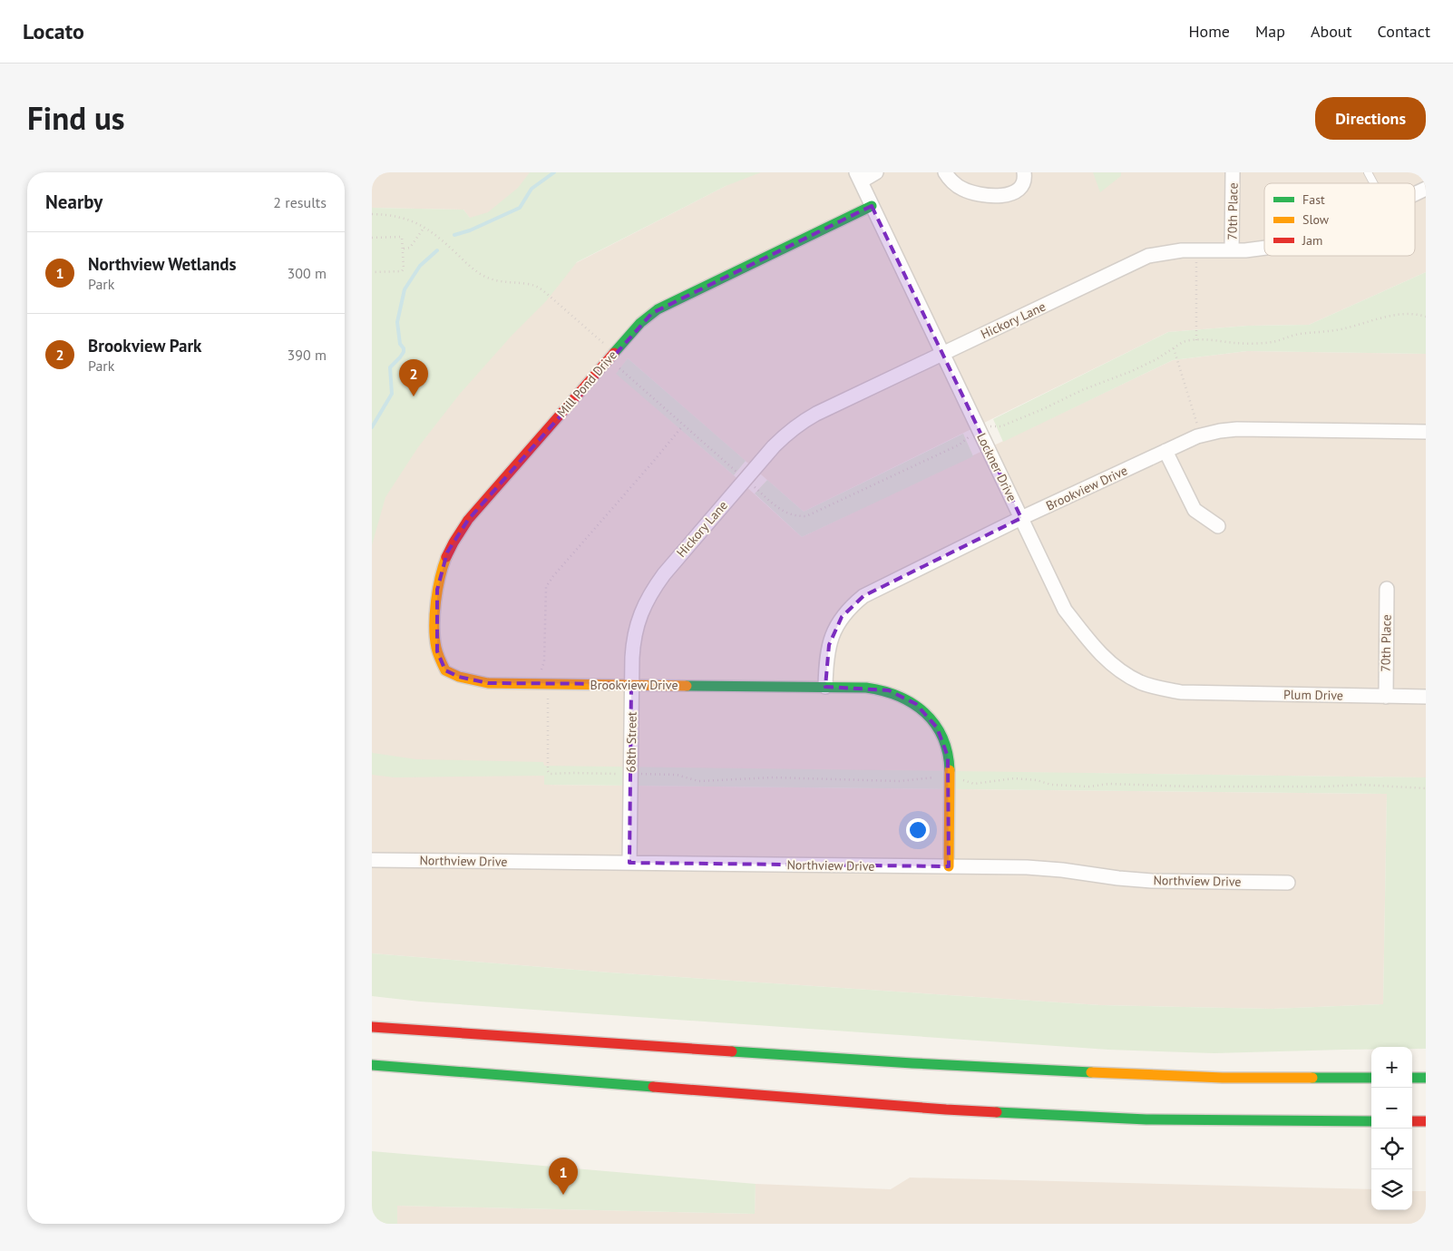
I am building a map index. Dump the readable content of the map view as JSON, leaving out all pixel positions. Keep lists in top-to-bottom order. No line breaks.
{"streets":{"main road":["Mill Pond Drive","Brookview Drive"],"street":["70th Place","Hickory Lane","Lockner Drive","Plum Drive","68th Street","Northview Drive"]},"crossings":[["70th Place","Hickory Lane"],["70th Place","Plum Drive"],["Hickory Lane","Lockner Drive"],["Hickory Lane","68th Street"],["Mill Pond Drive","Lockner Drive"],["Mill Pond Drive","Brookview Drive"],["Lockner Drive","Brookview Drive"],["Lockner Drive","Plum Drive"],["Brookview Drive","68th Street"],["Brookview Drive","Northview Drive"],["68th Street","Northview Drive"]],"legend":["Fast","Slow","Jam"],"page":{"header":"Locato","nav":["Home","Map","About","Contact"],"title":"Find us","buttons":"Directions","heading":["Nearby","2 results"],"list":[{"mark":"1","name":"Northview Wetlands","note":"Park","value":"300 m"},{"mark":"2","name":"Brookview Park","note":"Park","value":"390 m"}],"pins":["2","1"],"map_buttons":["+","−"]}}
